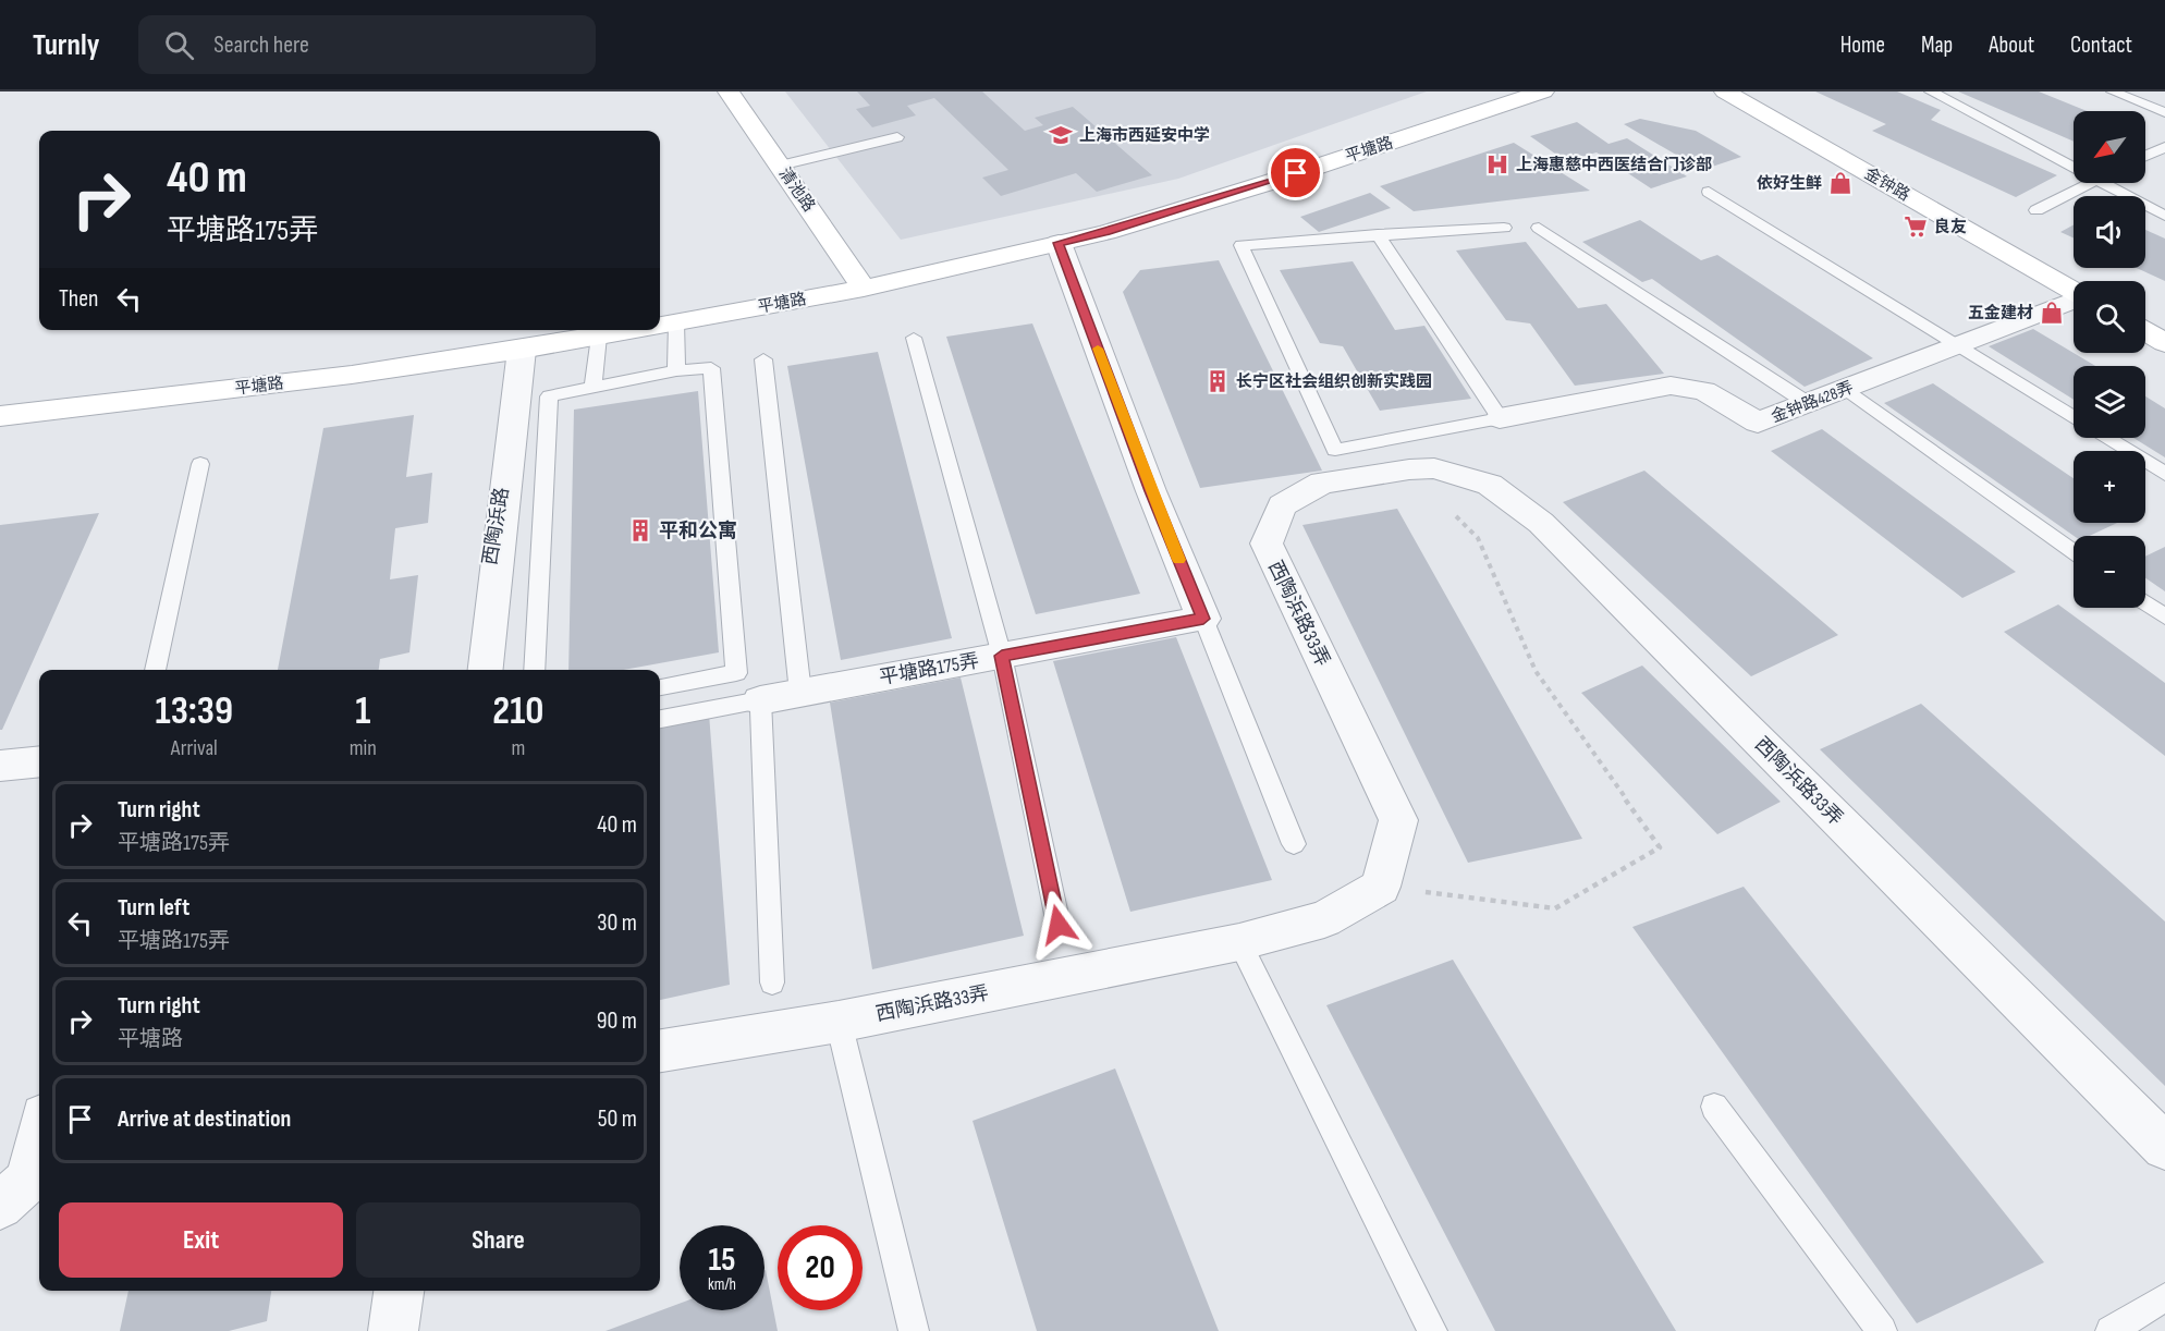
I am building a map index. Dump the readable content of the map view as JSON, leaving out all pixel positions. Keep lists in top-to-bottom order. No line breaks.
{"streets":{"street":["平塘路","金钟路","清池路","金钟路428弄","西陶浜路","西陶浜路33弄","平塘路175弄"]},"crossings":[["平塘路","清池路"],["平塘路","西陶浜路"]],"places":{"school or university":["上海市西延安中学"],"hospital":["上海惠慈中西医结合门诊部"],"shop":["依好生鲜","五金建材"],"supermarket":["良友"],"building":["长宁区社会组织创新实践园","平和公寓"]},"north":"bottom left","page":{"header":"Turnly","search":"Search here","nav":["Home","Map","About","Contact"],"map_buttons":["+","−"],"turn":["40 m","平塘路175弄"],"then":"Then","eta":["13:39","Arrival","1","min","210","m"],"list":[{"name":"Turn right","note":"平塘路175弄","value":"40 m"},{"name":"Turn left","note":"平塘路175弄","value":"30 m"},{"name":"Turn right","note":"平塘路","value":"90 m"},{"name":"Arrive at destination","value":"50 m"}],"buttons":["Exit","Share"],"speed":"15 km/h","limit":"20"}}
